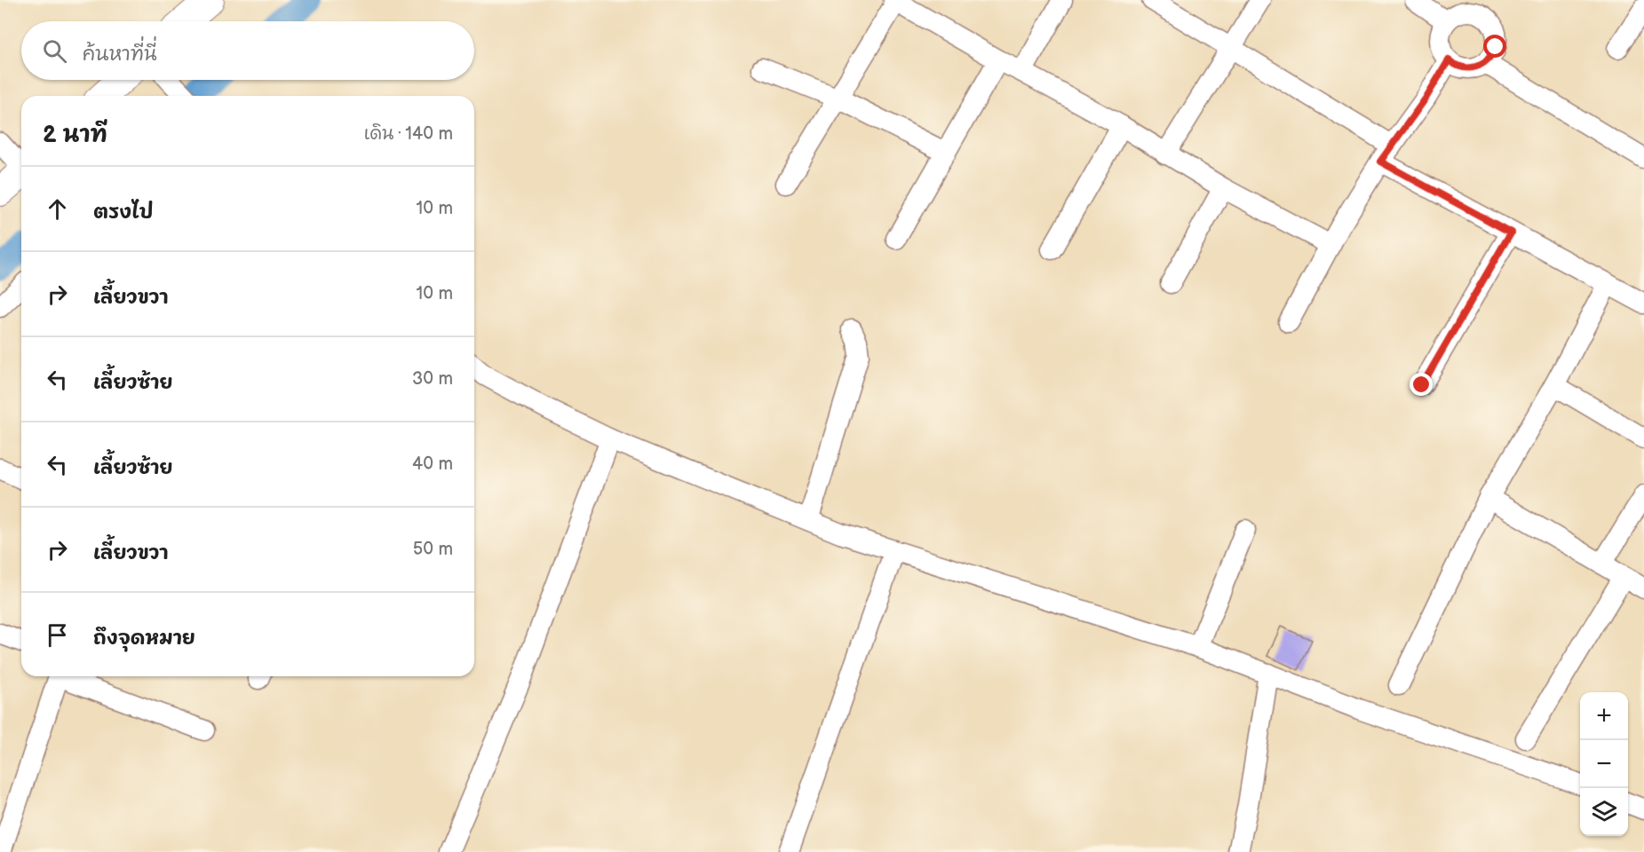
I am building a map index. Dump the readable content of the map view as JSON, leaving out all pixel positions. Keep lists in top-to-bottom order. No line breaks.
{"page":{"search":"ค้นหาที่นี่","heading":["2 นาที","เดิน · 140 m"],"list":[["ตรงไป","10 m"],["เลี้ยวขวา","10 m"],["เลี้ยวซ้าย","30 m"],["เลี้ยวซ้าย","40 m"],["เลี้ยวขวา","50 m"],"ถึงจุดหมาย"],"map_buttons":["+","−"]}}
